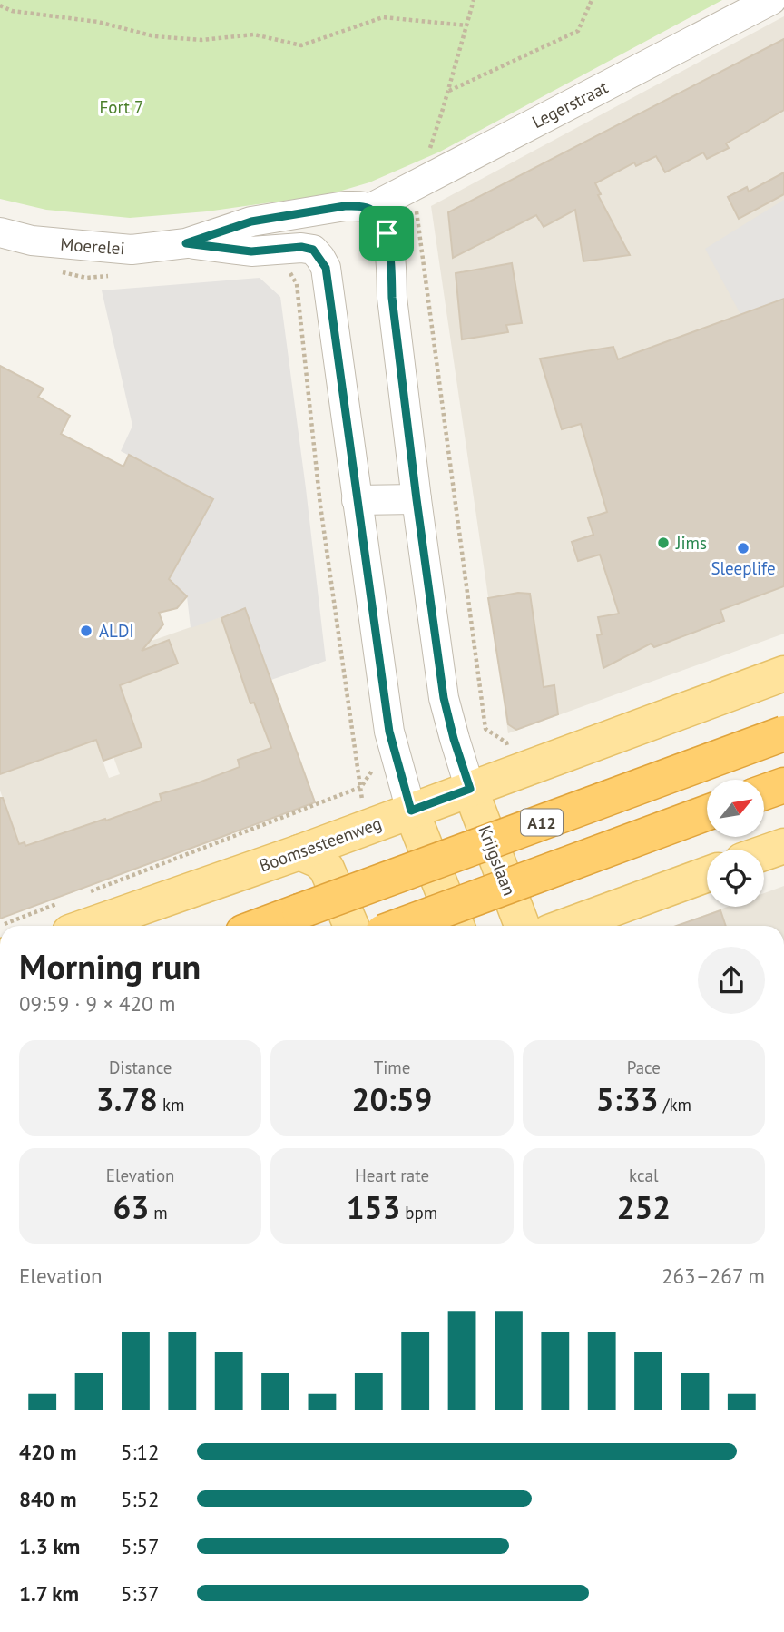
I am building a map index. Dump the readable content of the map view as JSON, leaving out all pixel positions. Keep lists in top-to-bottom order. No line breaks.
{"streets":{"highway":["A12"],"main road":["Boomsesteenweg","Krijgslaan"],"street":["Legerstraat","Moerelei"]},"crossings":[["Legerstraat","Moerelei"],["Moerelei","Boomsesteenweg"],["Boomsesteenweg","Krijgslaan"]],"parks":["Fort 7"],"places":["Jims","Sleeplife","ALDI"],"north":"top right","page":{"heading":["Morning run","09:59 · 9 × 420 m"],"stats":[["Distance","3.78 km"],["Time","20:59"],["Pace","5:33 /km"],["Elevation","63 m"],["Heart rate","153 bpm"],["kcal","252"]],"chart":["Elevation","263–267 m"],"list":[{"name":"420 m","note":"5:12"},{"name":"840 m","note":"5:52"},{"name":"1.3 km","note":"5:57"},{"name":"1.7 km","note":"5:37"}]}}
